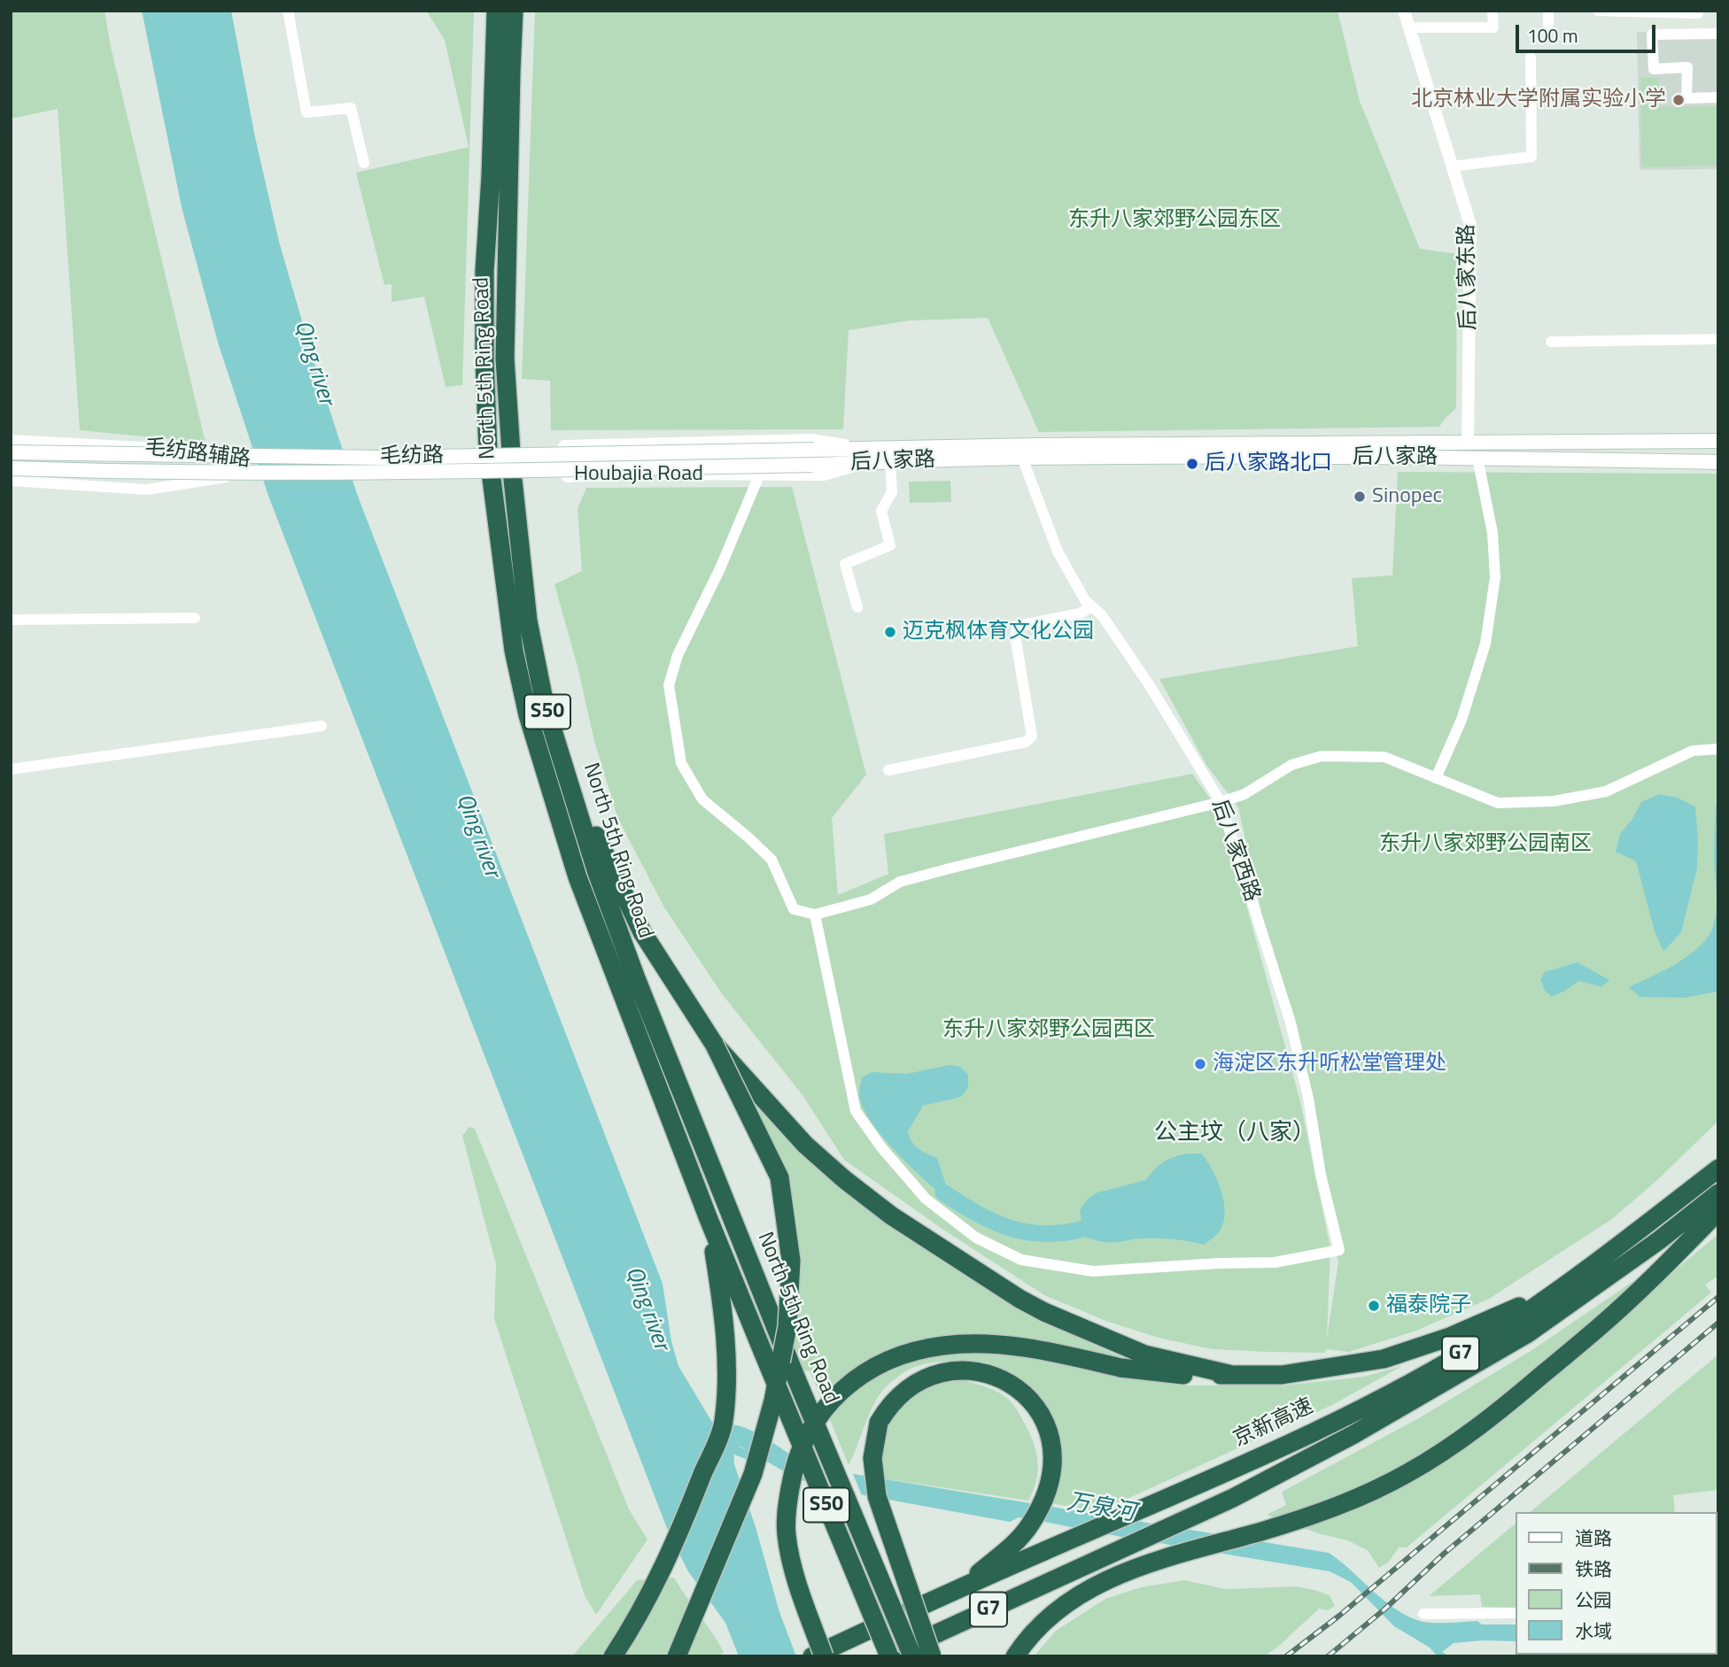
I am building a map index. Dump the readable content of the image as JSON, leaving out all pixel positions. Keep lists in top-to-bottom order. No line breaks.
{"streets":{"highway":["North 5th Ring Road","S50","G7","京新高速"],"main road":["毛纺路","后八家路"],"street":["后八家东路","毛纺路辅路","Houbajia Road","后八家西路"]},"crossings":[["后八家东路","后八家路"],["North 5th Ring Road","京新高速"],["毛纺路","后八家路"],["后八家路","Houbajia Road"],["后八家路","后八家西路"]],"districts":["公主坟（八家）"],"water":["Qing river","万泉河"],"parks":["东升八家郊野公园东区","东升八家郊野公园南区","东升八家郊野公园西区"],"places":["北京林业大学附属实验小学","后八家路北口","Sinopec","迈克枫体育文化公园","海淀区东升听松堂管理处","福泰院子"],"legend":["道路","铁路","公园","水域"],"scale_bar":"100 m"}
